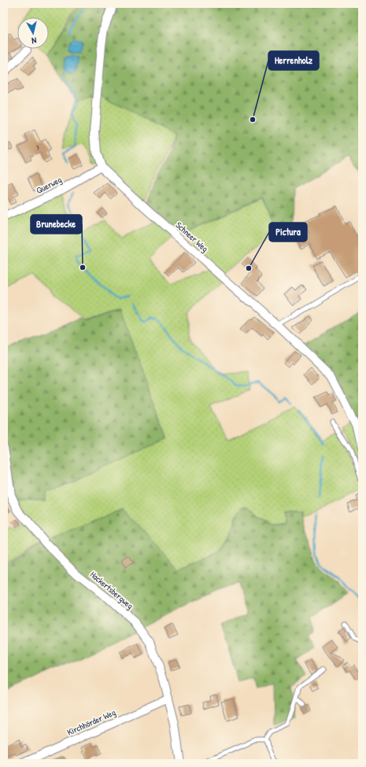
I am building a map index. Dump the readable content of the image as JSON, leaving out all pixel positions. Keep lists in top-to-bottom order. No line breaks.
{"streets":{"street":["Querweg","Schneer Weg","Hackertsbergweg","Kirchhörder Weg"]},"crossings":[["Querweg","Schneer Weg"],["Hackertsbergweg","Kirchhörder Weg"]],"places":["Herrenholz","Brunebecke","Pictura"],"house_numbers":["7"],"north":"bottom"}
